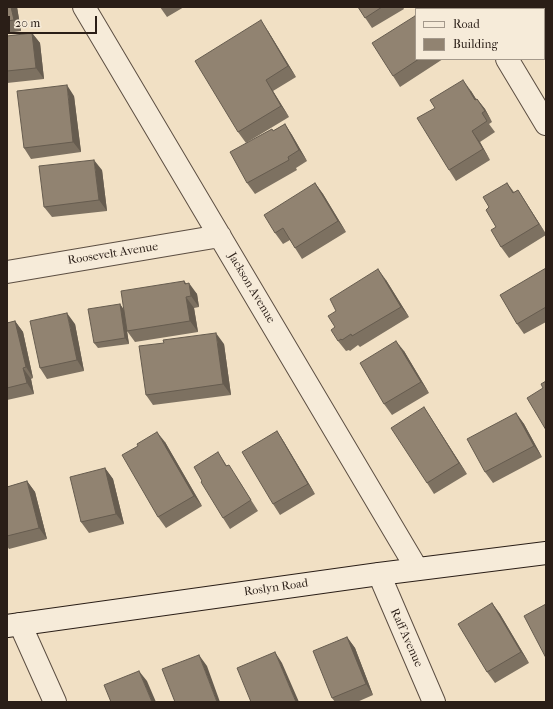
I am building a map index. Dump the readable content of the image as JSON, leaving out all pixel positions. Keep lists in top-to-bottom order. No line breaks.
{"streets":{"street":["Roosevelt Avenue","Jackson Avenue","Roslyn Road","Raff Avenue"]},"crossings":[["Roosevelt Avenue","Jackson Avenue"],["Jackson Avenue","Roslyn Road"],["Roslyn Road","Raff Avenue"]],"legend":["Road","Building"],"scale_bar":"20 m"}
